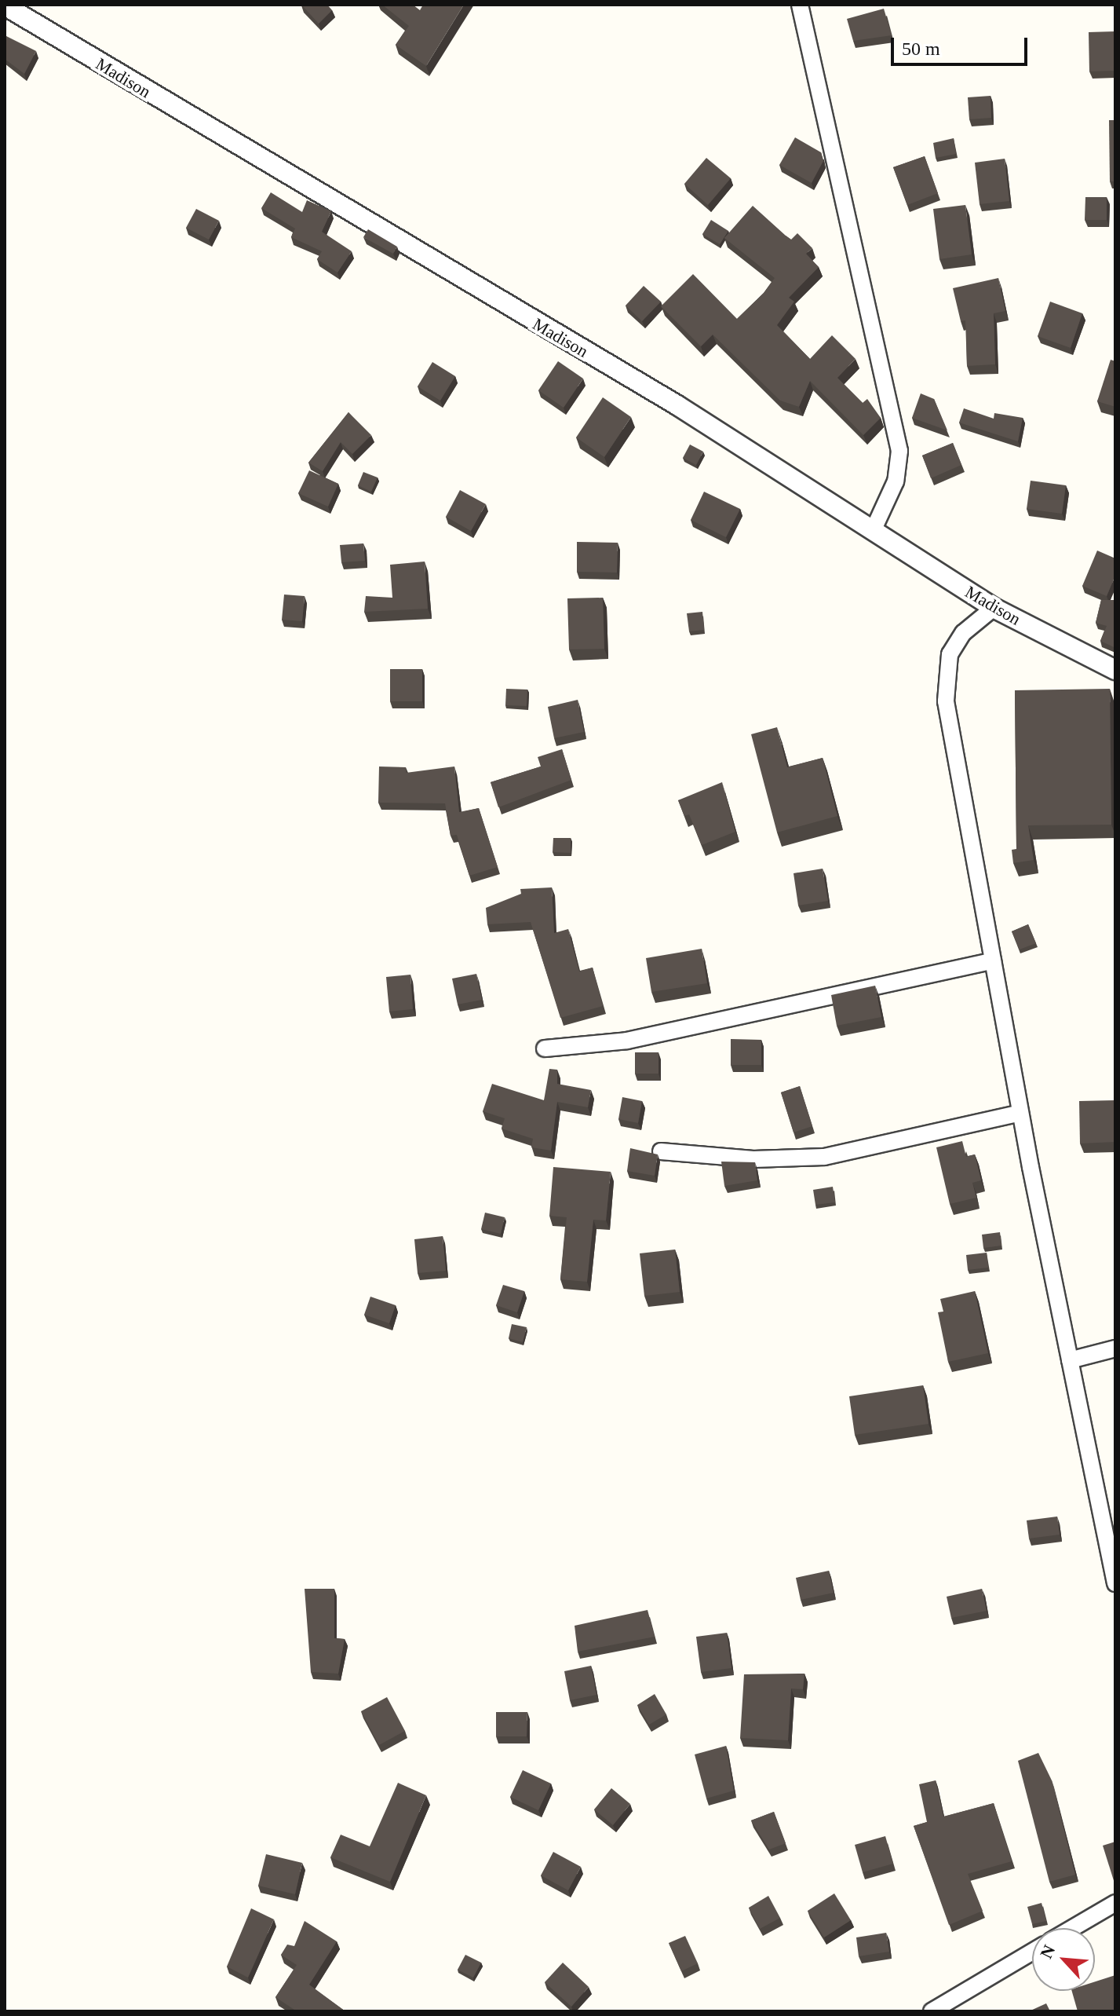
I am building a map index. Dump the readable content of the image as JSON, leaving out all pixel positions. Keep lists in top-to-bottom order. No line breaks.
{"streets":{"street":["Madison"]},"scale_bar":"50 m","north":"top left"}
